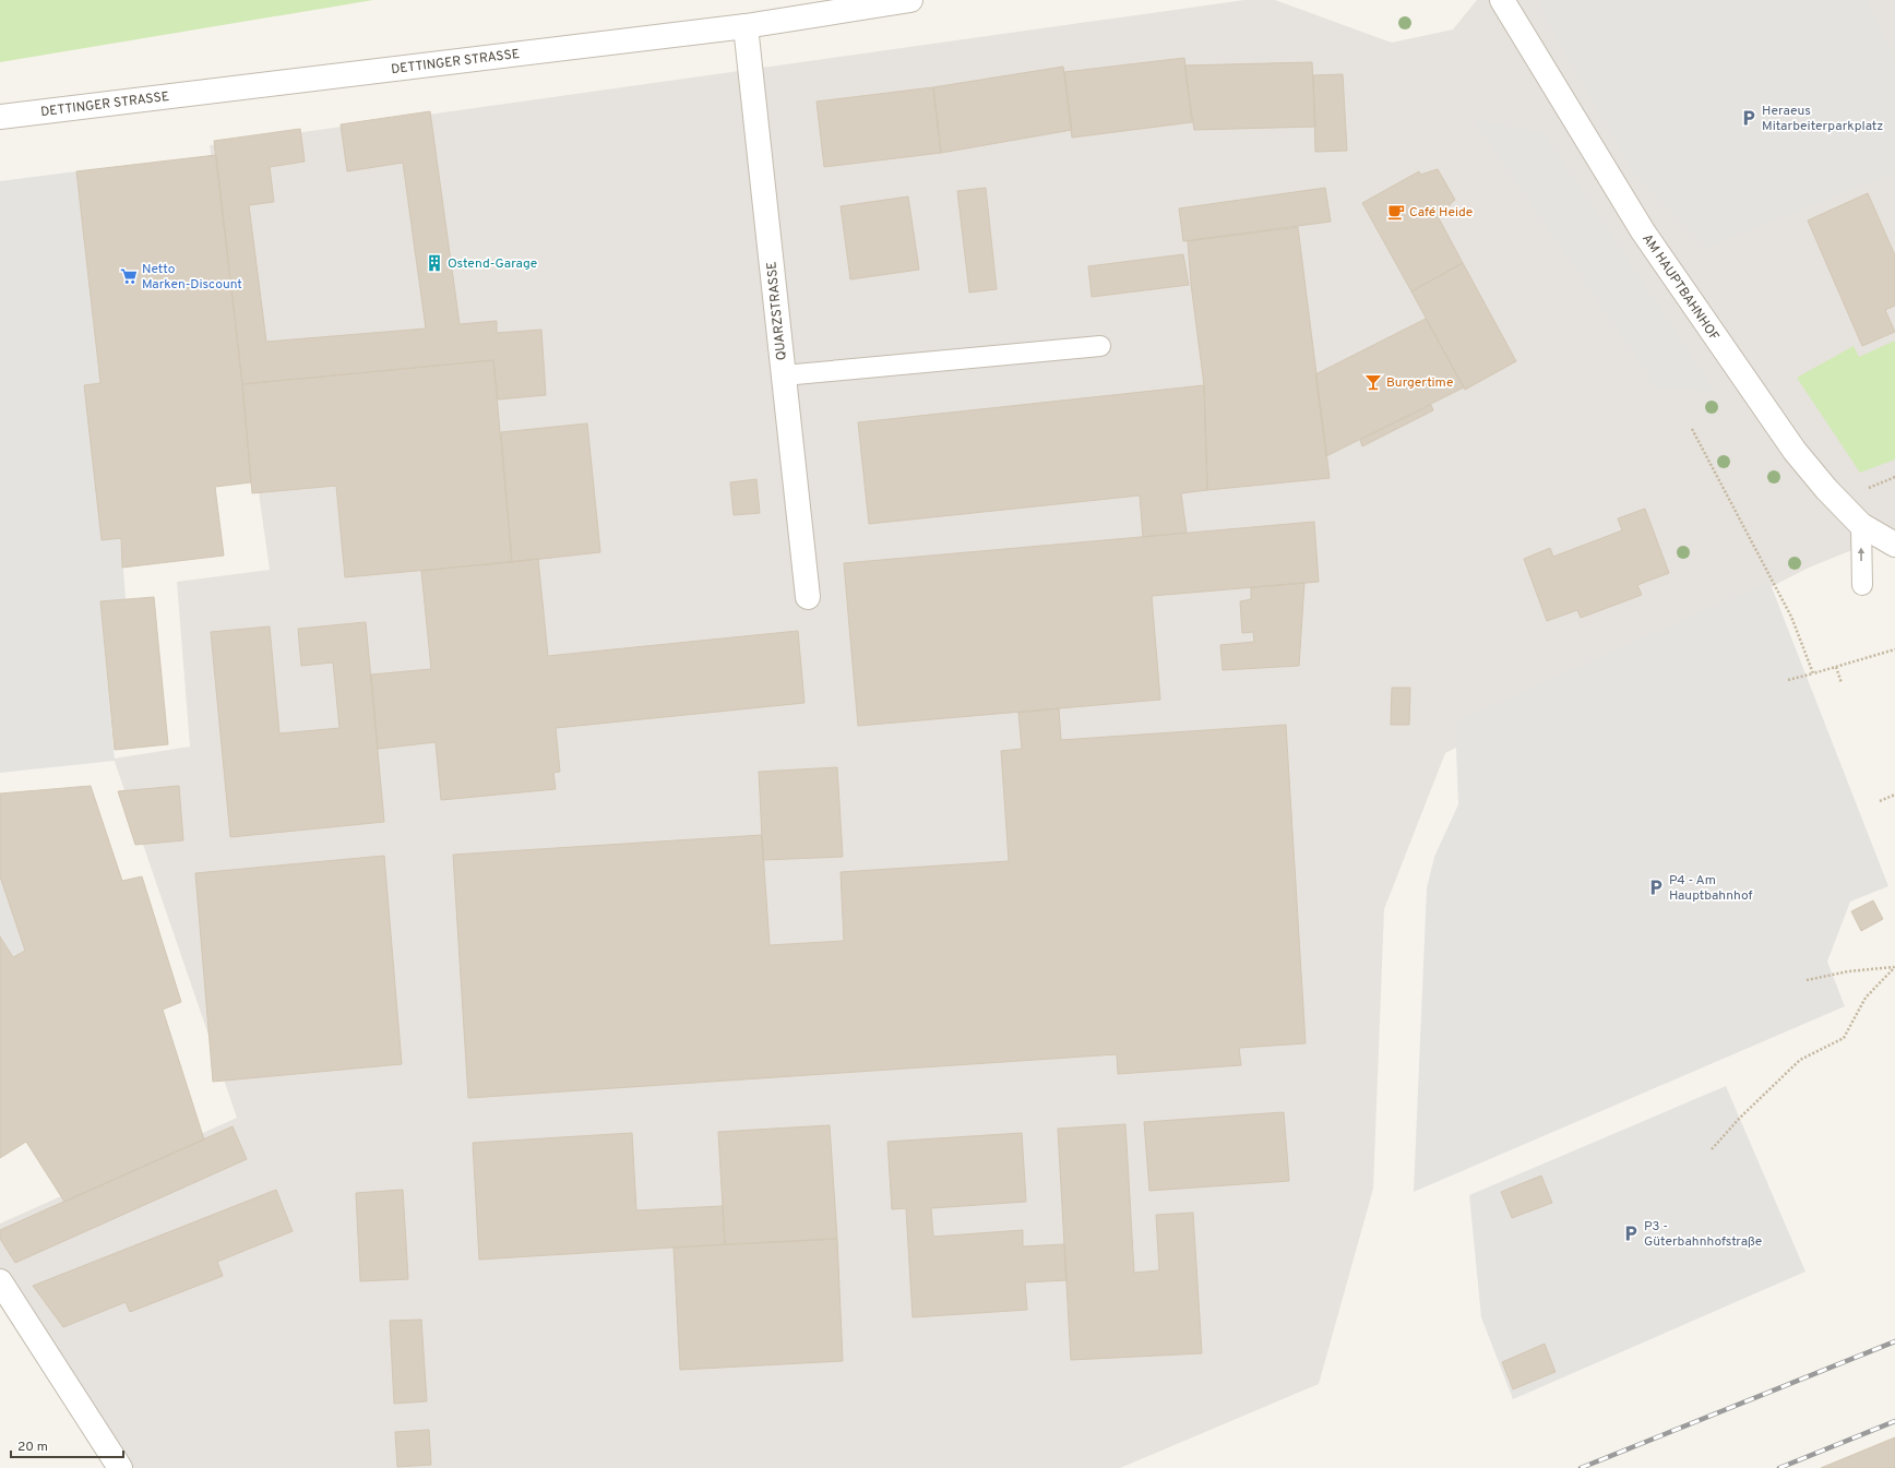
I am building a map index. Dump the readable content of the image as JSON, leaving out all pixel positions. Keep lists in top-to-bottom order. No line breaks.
{"streets":{"street":["DETTINGER STRASSE","AM HAUPTBAHNHOF","QUARZSTRASSE"]},"crossings":[["DETTINGER STRASSE","QUARZSTRASSE"]],"places":{"parking":["Heraeus Mitarbeiterparkplatz","P4 - Am Hauptbahnhof","P3 - Güterbahnhofstraße"],"cafe":["Café Heide"],"building":["Ostend-Garage"],"supermarket":["Netto Marken-Discount"],"bar":["Burgertime"]},"scale_bar":"20 m"}
